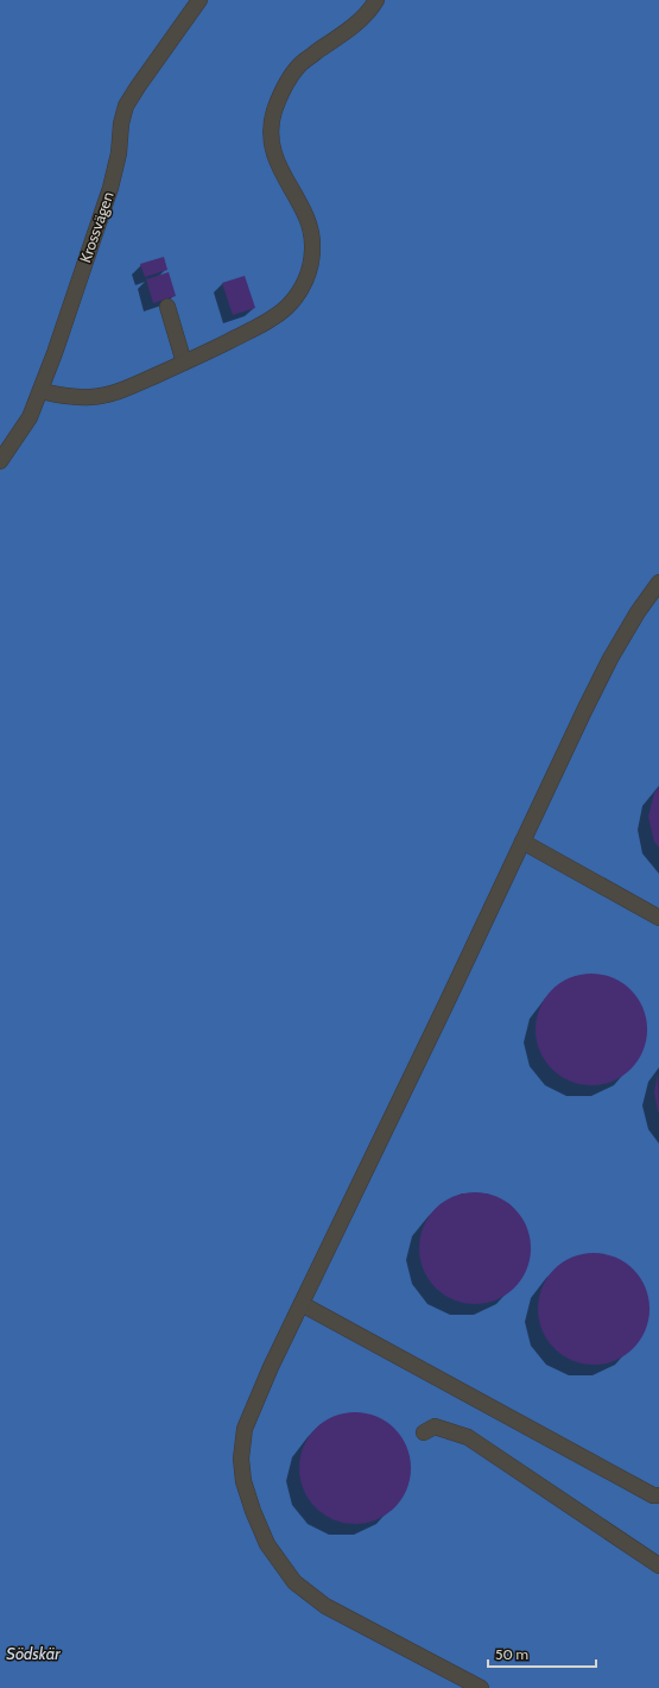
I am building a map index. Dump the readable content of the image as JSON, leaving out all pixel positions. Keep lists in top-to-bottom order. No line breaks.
{"streets":{"street":["Krossvägen"]},"water":["Södskär"],"scale_bar":"50 m"}
